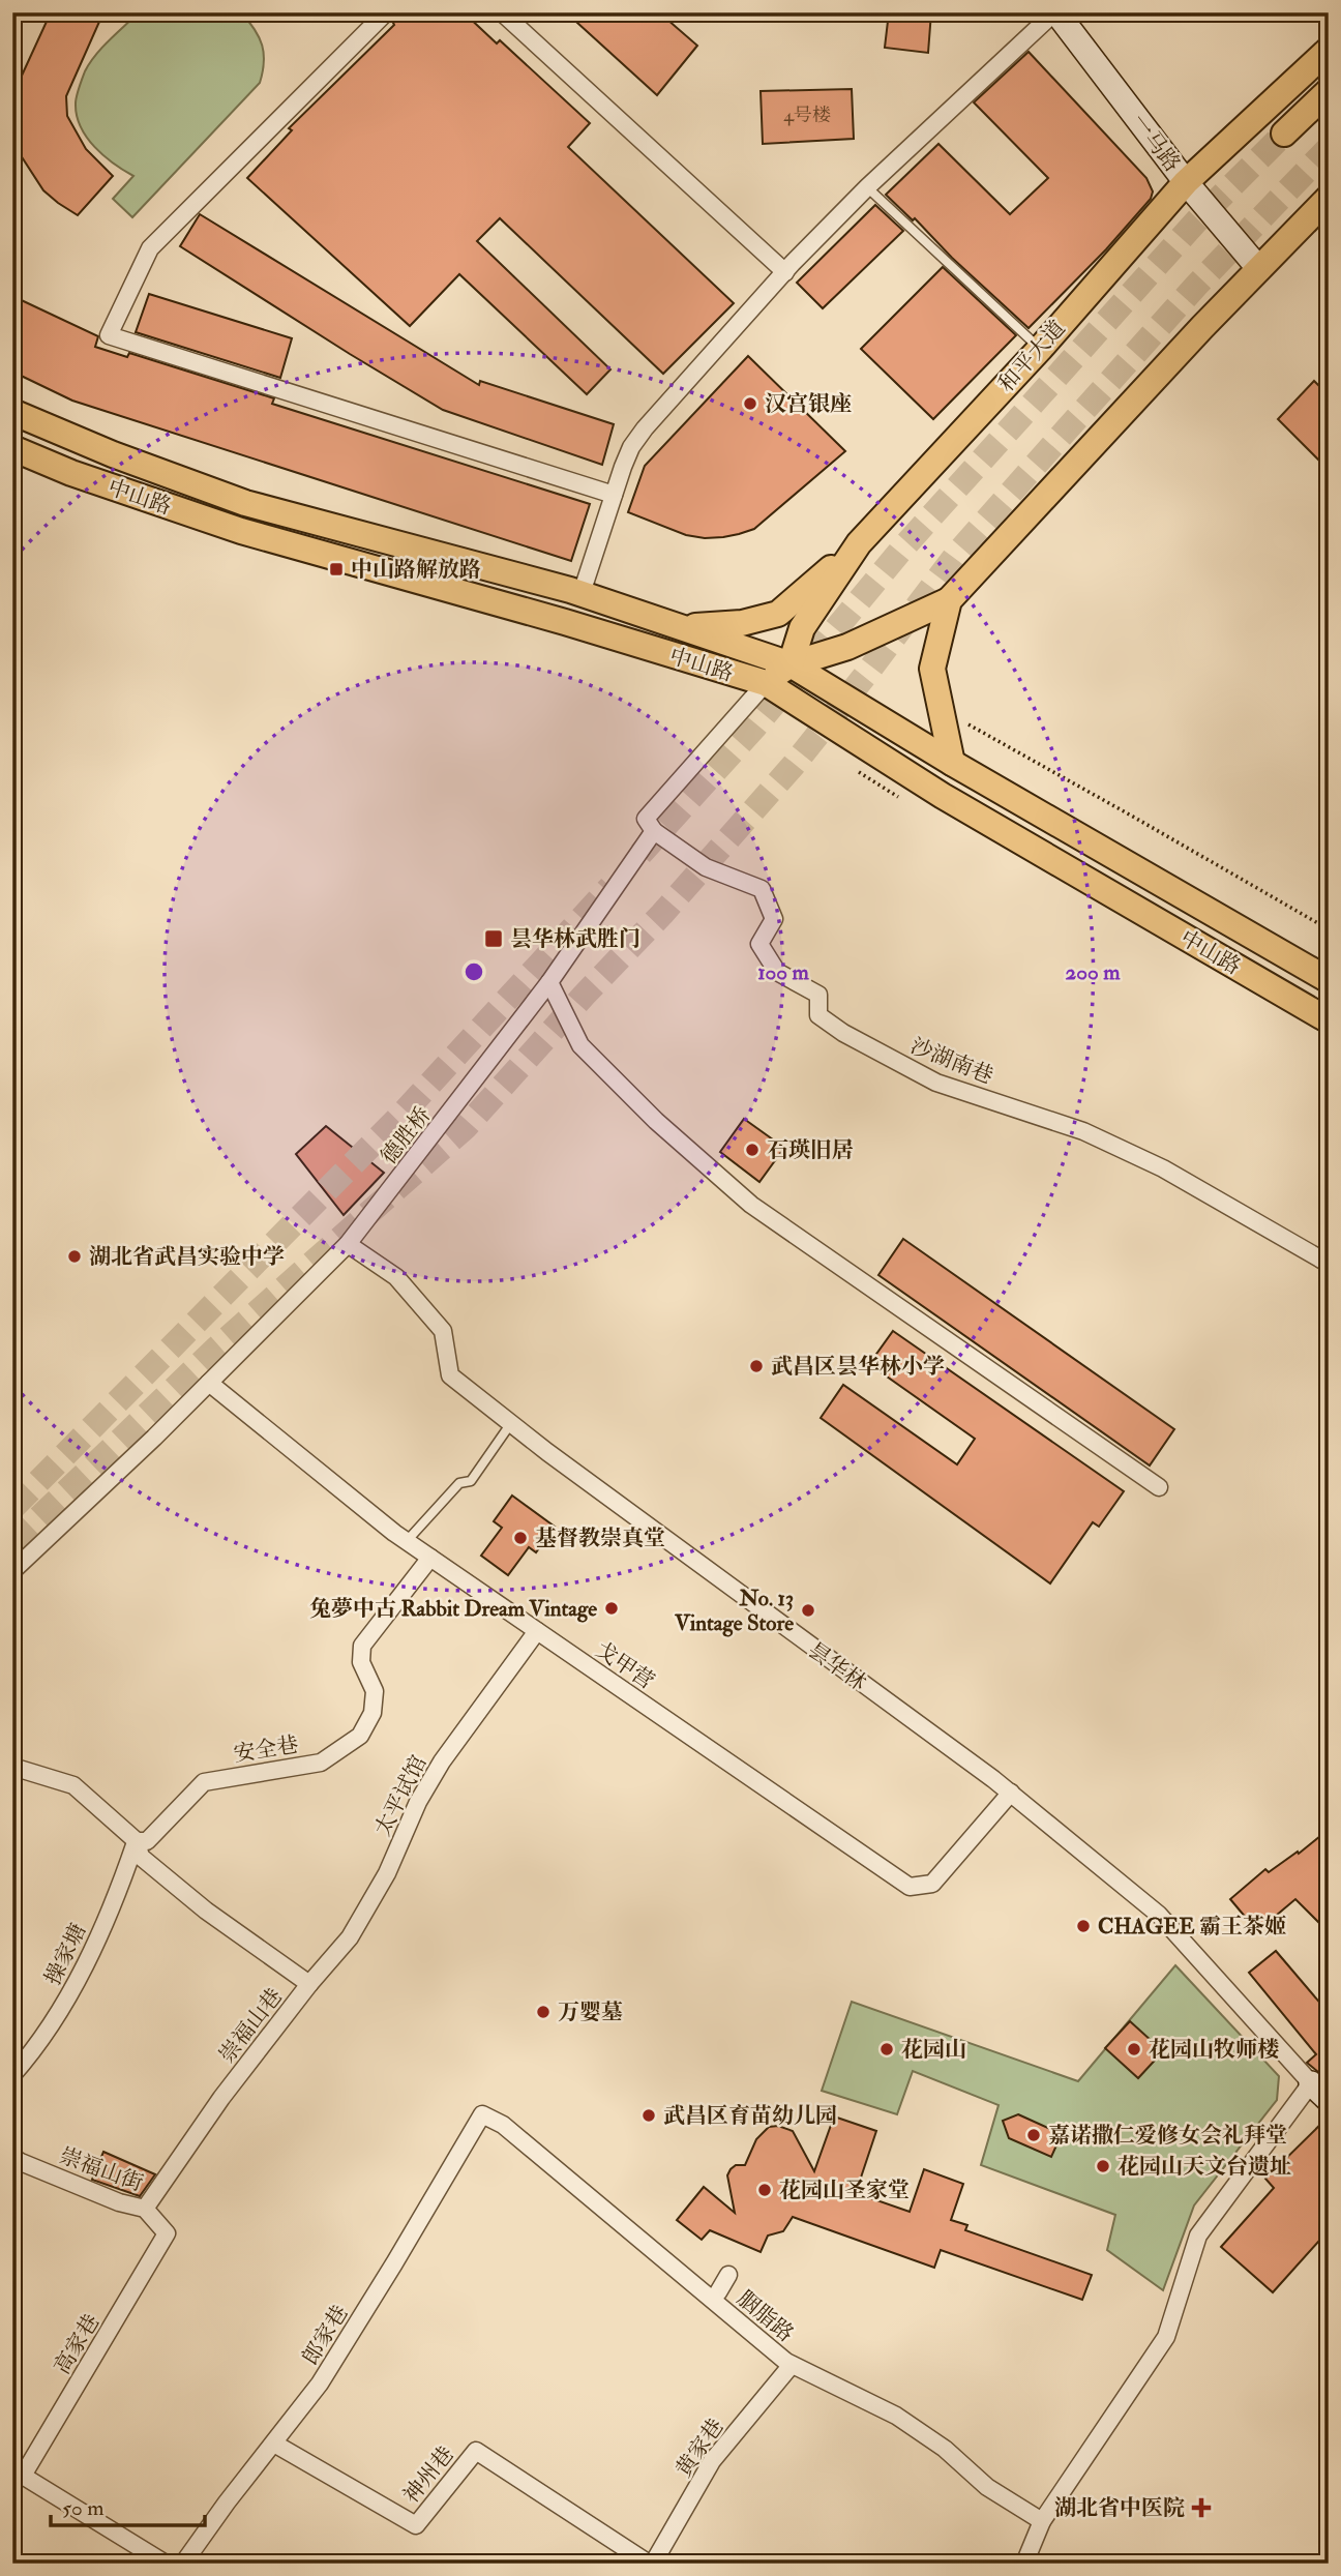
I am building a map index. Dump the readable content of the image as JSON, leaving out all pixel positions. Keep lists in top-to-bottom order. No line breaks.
{"streets":{"main road":["和平大道","中山路"],"street":["一马路","沙湖南巷","德胜桥","戈甲营","昙华林","安全巷","太平试馆","操家塘","崇福山巷","崇福山街","胭脂路","郎家巷","高家巷","黄家巷","神州巷"]},"crossings":[["一马路","和平大道"],["和平大道","中山路"],["中山路","德胜桥"],["沙湖南巷","德胜桥"],["德胜桥","戈甲营"],["德胜桥","昙华林"],["戈甲营","昙华林"],["戈甲营","安全巷"],["戈甲营","太平试馆"],["安全巷","操家塘"],["安全巷","崇福山巷"],["太平试馆","崇福山巷"],["操家塘","崇福山巷"],["崇福山巷","崇福山街"],["崇福山街","高家巷"],["胭脂路","郎家巷"],["胭脂路","黄家巷"],["郎家巷","神州巷"],["黄家巷","神州巷"]],"places":{"other":["汉宫银座","石瑛旧居","湖北省武昌实验中学","武昌区昙华林小学","基督教崇真堂","兔夢中古 Rabbit Dream Vintage","No. 13 Vintage Store","CHAGEE 霸王茶姬","万婴墓","花园山","花园山牧师楼","武昌区育苗幼儿园","嘉诺撒仁爱修女会礼拜堂","花园山天文台遗址","花园山圣家堂"],"transit":["中山路解放路","昙华林武胜门"],"health":["湖北省中医院"]},"house_numbers":["4号楼"],"scale_bar":"50 m","rings":["100 m","200 m"]}
